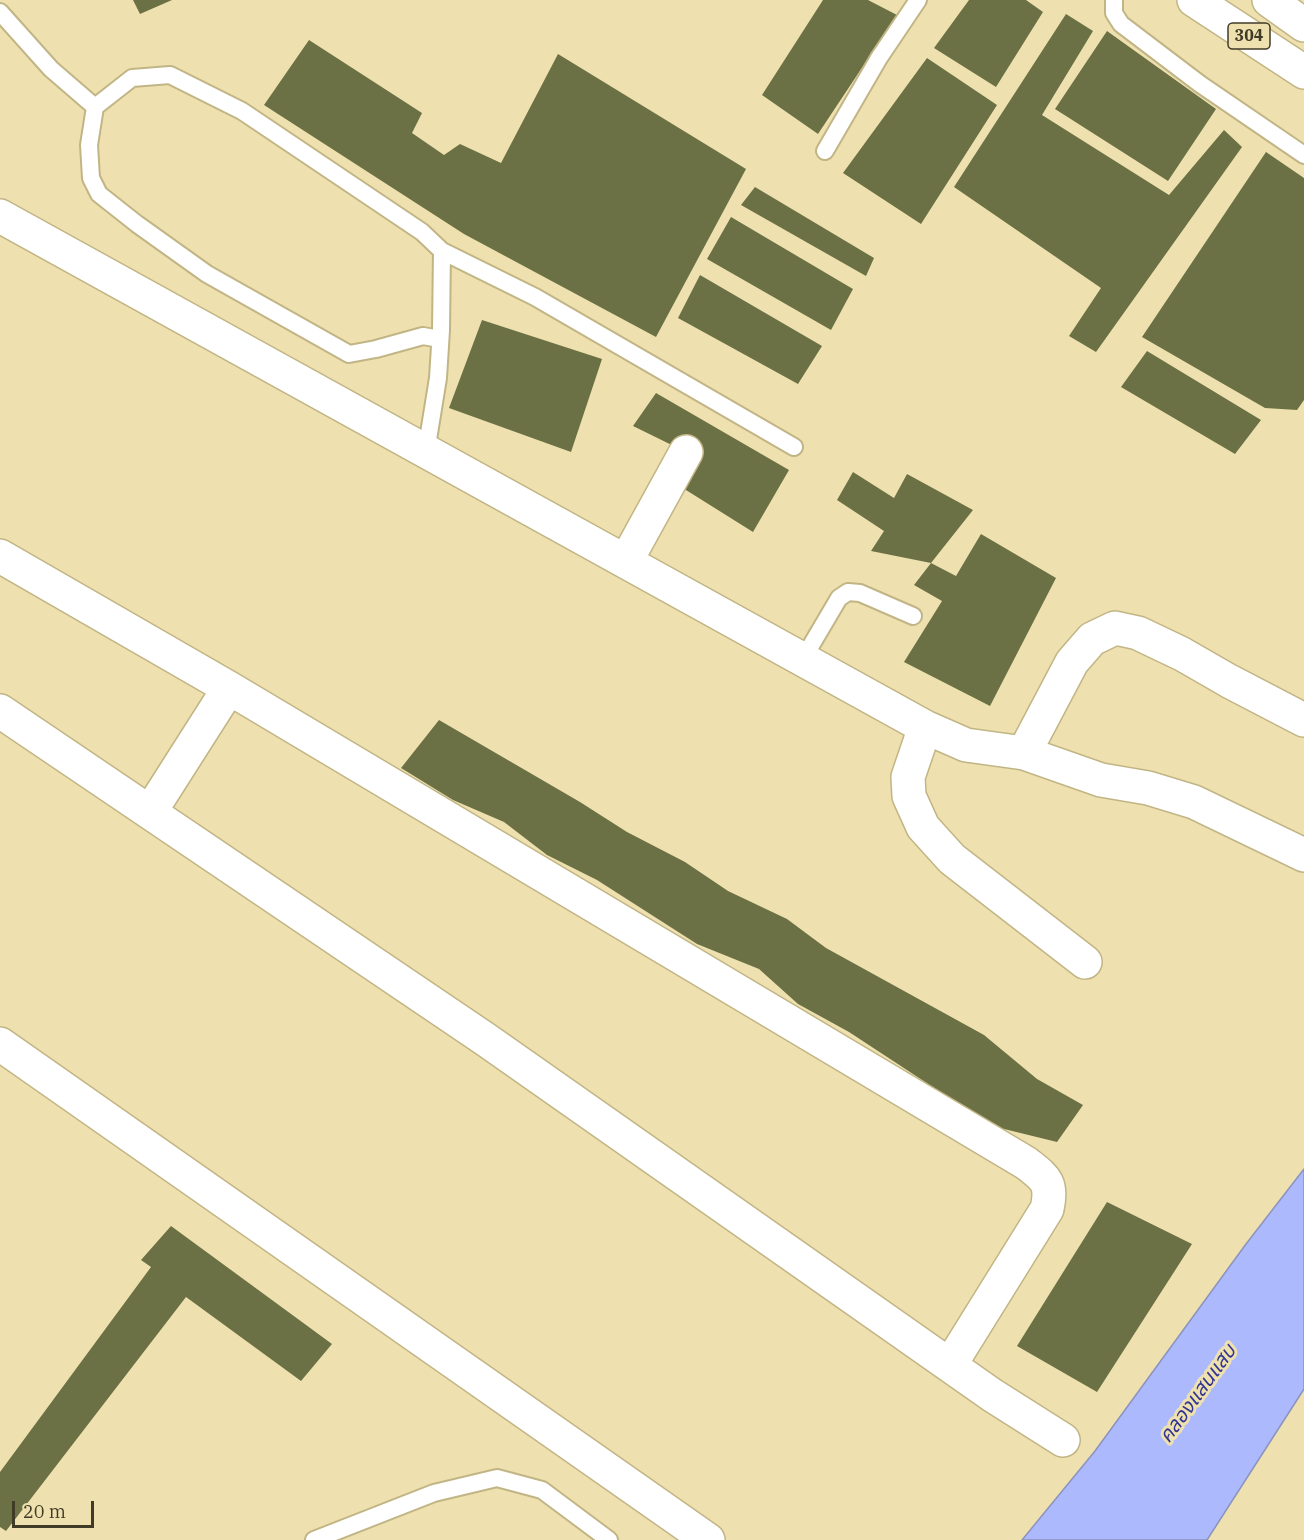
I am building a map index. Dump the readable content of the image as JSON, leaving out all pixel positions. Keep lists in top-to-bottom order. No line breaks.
{"streets":{"main road":["304"]},"water":["คลองแสนแสบ"],"scale_bar":"20 m"}
